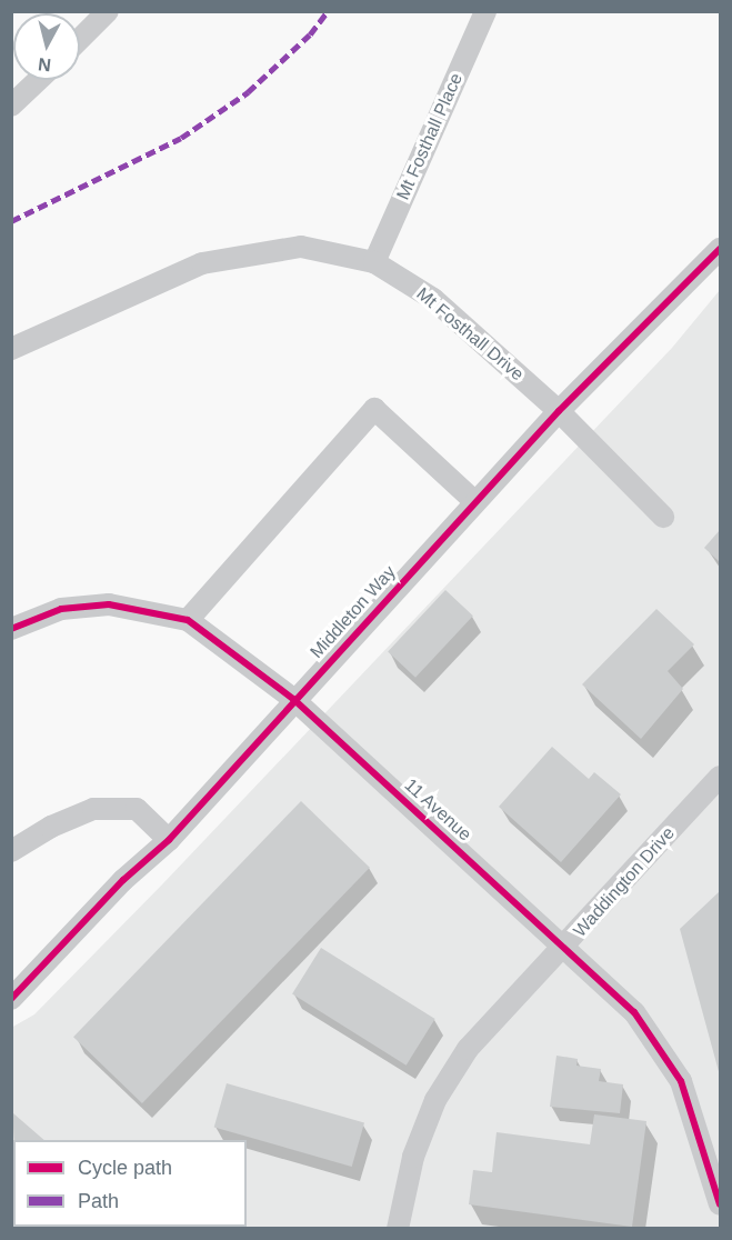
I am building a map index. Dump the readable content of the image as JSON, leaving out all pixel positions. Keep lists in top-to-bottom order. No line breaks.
{"streets":{"street":["Mt Fosthall Place","Mt Fosthall Drive","Middleton Way","11 Avenue","Waddington Drive"]},"crossings":[["Mt Fosthall Place","Mt Fosthall Drive"],["Mt Fosthall Drive","Middleton Way"],["Middleton Way","11 Avenue"],["11 Avenue","Waddington Drive"]],"legend":["Cycle path","Path"],"north":"bottom"}
